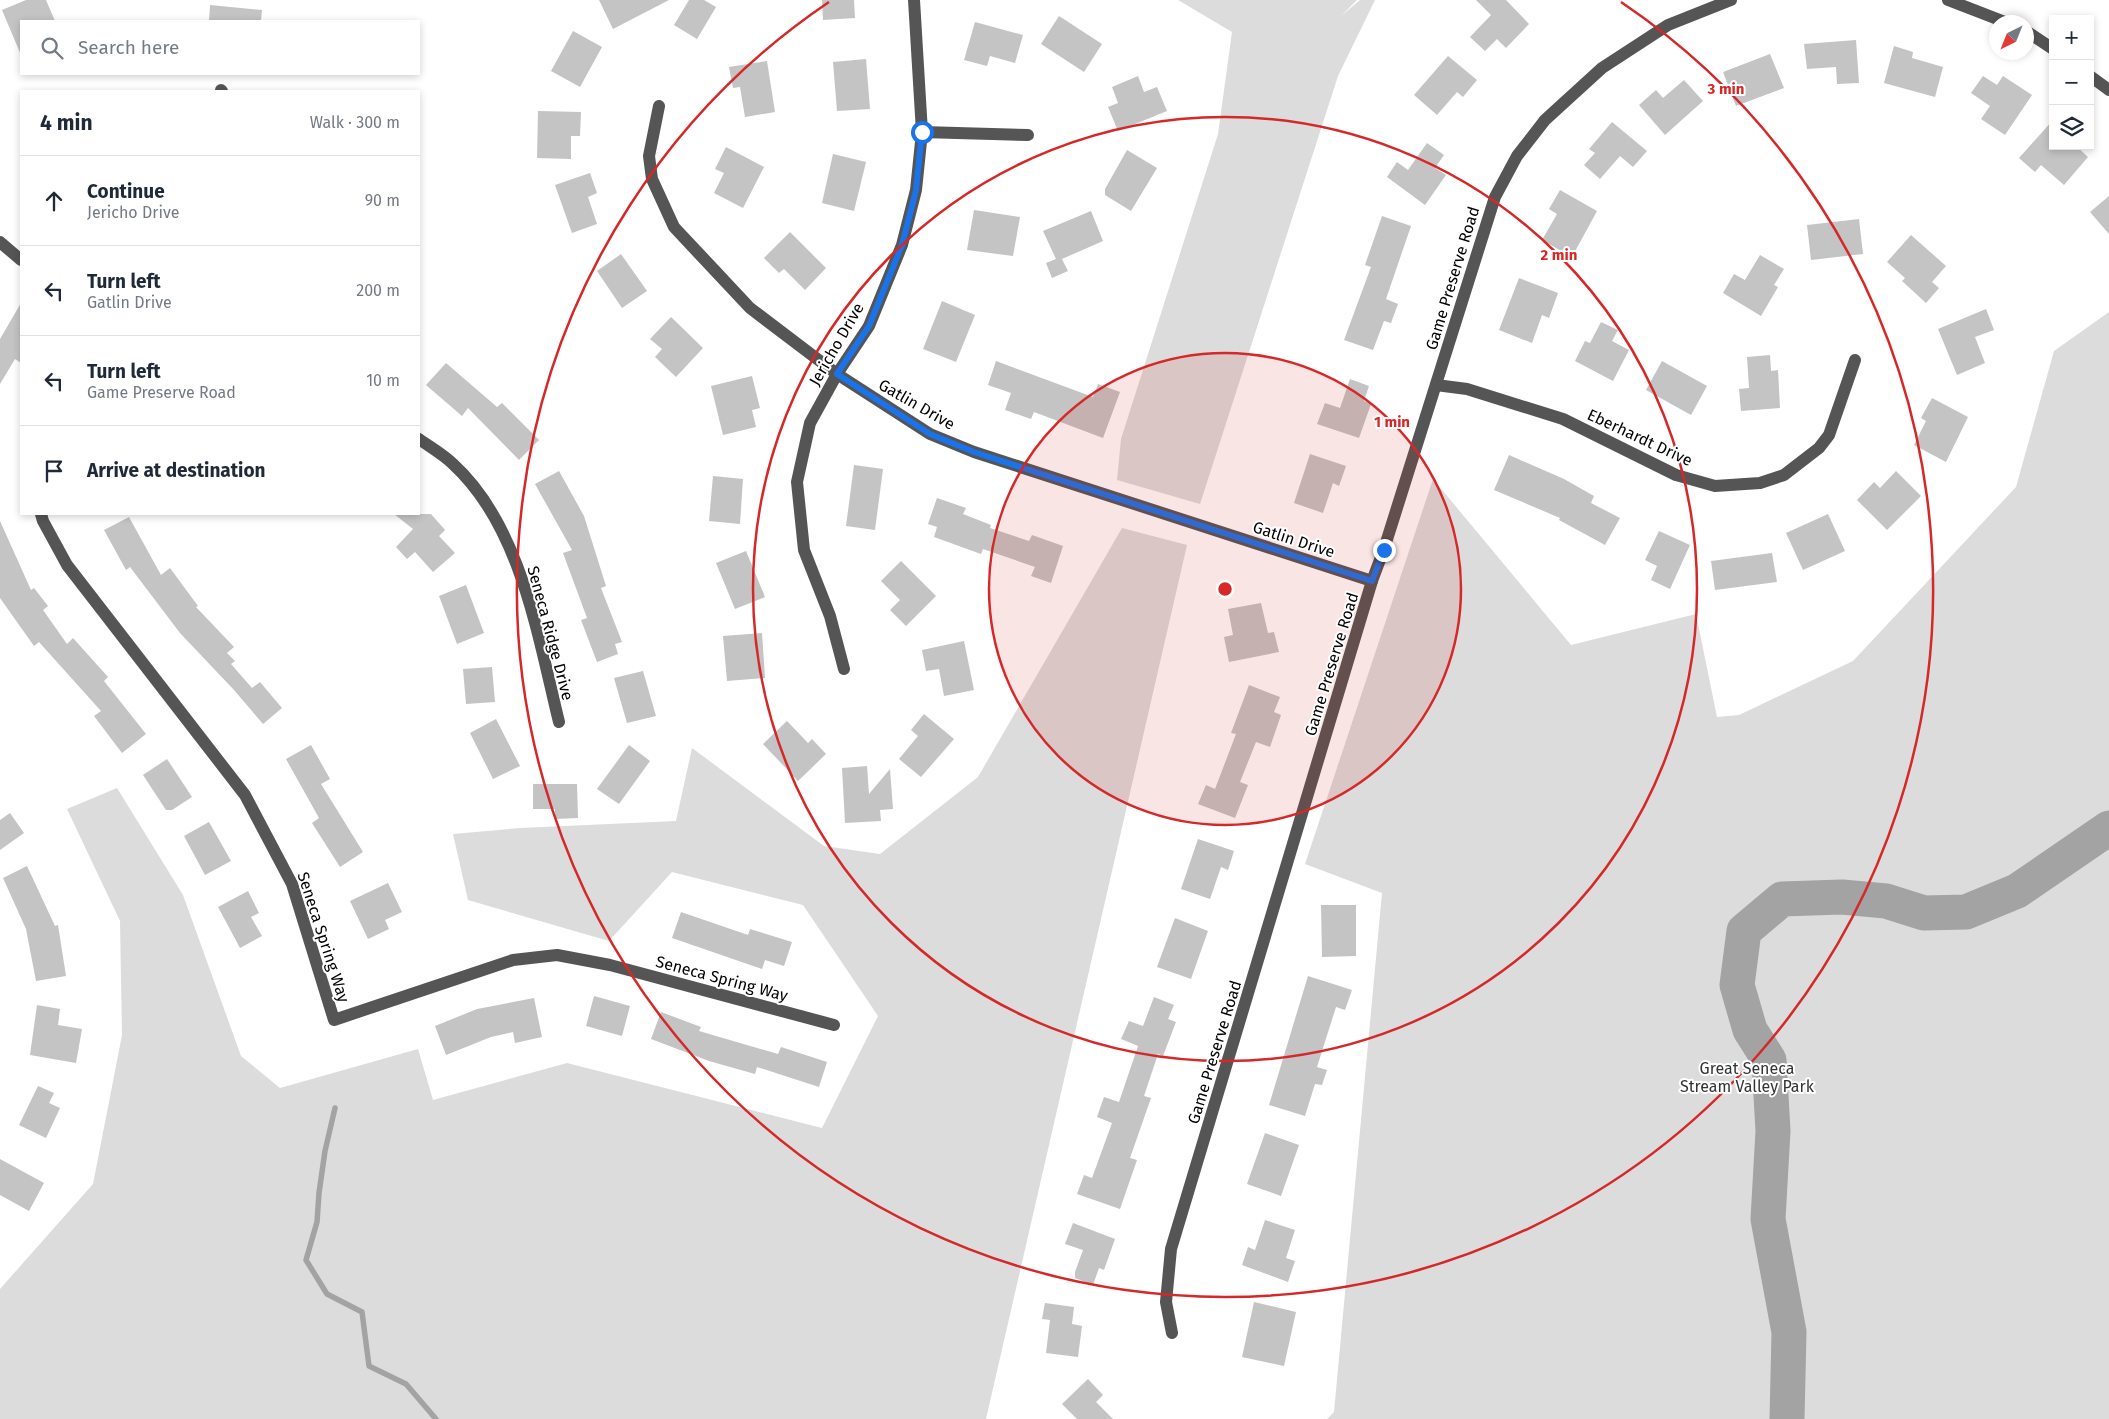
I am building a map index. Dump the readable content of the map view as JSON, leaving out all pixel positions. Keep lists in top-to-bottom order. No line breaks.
{"streets":{"street":["Game Preserve Road","Jericho Drive","Gatlin Drive","Eberhardt Drive","Seneca Ridge Drive","Seneca Spring Way"]},"crossings":[["Game Preserve Road","Gatlin Drive"],["Game Preserve Road","Eberhardt Drive"],["Jericho Drive","Gatlin Drive"]],"parks":["Great Seneca Stream Valley Park"],"north":"bottom left","page":{"map_buttons":["+","−"],"search":"Search here","heading":["4 min","Walk · 300 m"],"list":[["Continue","Jericho Drive","90 m"],["Turn left","Gatlin Drive","200 m"],["Turn left","Game Preserve Road","10 m"],"Arrive at destination"]},"rings":["3 min","2 min","1 min"]}
